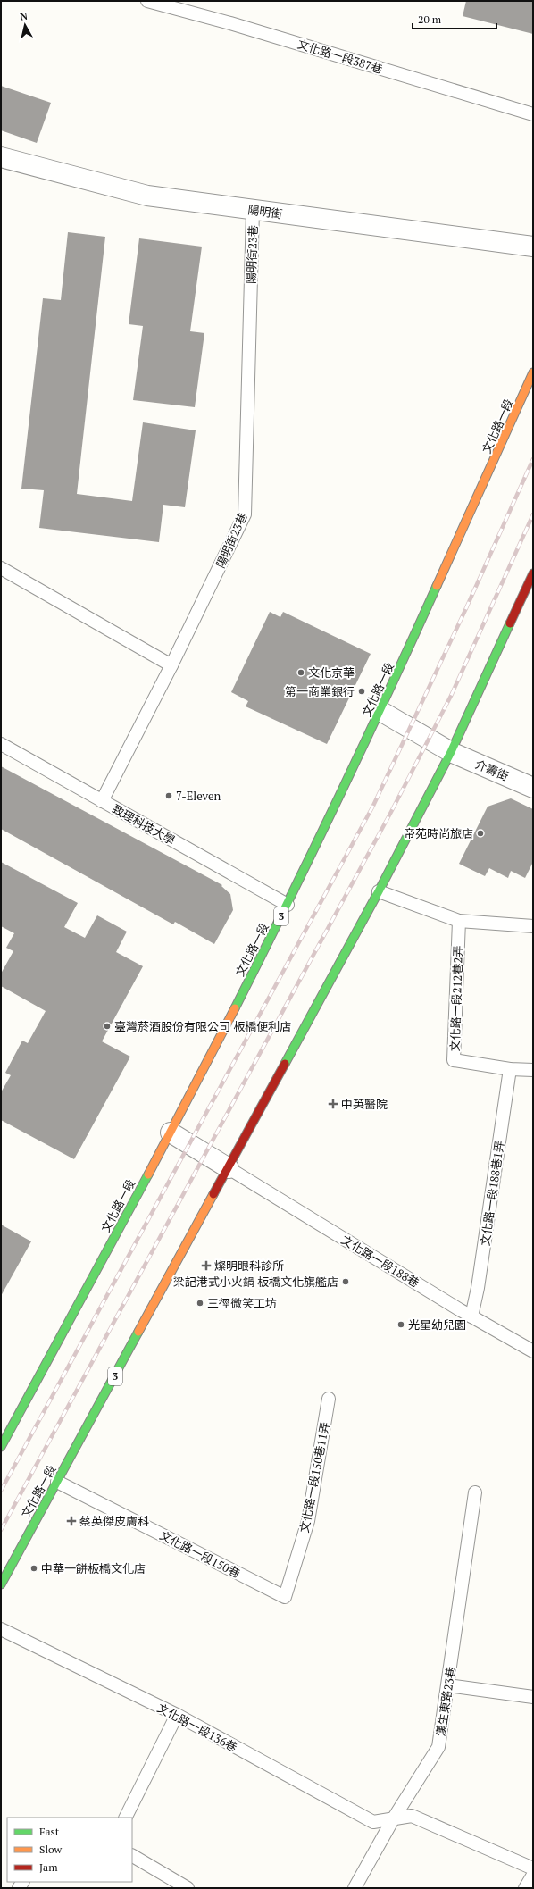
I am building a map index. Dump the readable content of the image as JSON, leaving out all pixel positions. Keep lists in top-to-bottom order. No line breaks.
{"streets":{"main road":["文化路一段","3"],"street":["陽明街","介壽街"],"lane":["文化路一段387巷","陽明街23巷","致理科技大學","文化路一段212巷2弄","文化路一段188巷1弄","文化路一段188巷","文化路一段150巷11弄","文化路一段150巷","漢生東路23巷","文化路一段136巷"]},"crossings":[["陽明街","陽明街23巷"],["陽明街23巷","致理科技大學"],["文化路一段","介壽街"],["文化路一段","致理科技大學"],["文化路一段","文化路一段188巷"],["文化路一段","文化路一段150巷"],["文化路一段212巷2弄","文化路一段188巷1弄"],["文化路一段188巷1弄","文化路一段188巷"],["文化路一段150巷11弄","文化路一段150巷"],["漢生東路23巷","文化路一段136巷"]],"places":{"other":["文化京華","第一商業銀行","7-Eleven","帝苑時尚旅店","臺灣菸酒股份有限公司 板橋便利店","梁記港式小火鍋 板橋文化旗艦店","三徑微笑工坊","光星幼兒園","中華一餅板橋文化店"],"health":["中英醫院","燦明眼科診所","蔡英傑皮膚科"]},"legend":["Fast","Slow","Jam"],"scale_bar":"20 m","north":"top"}
